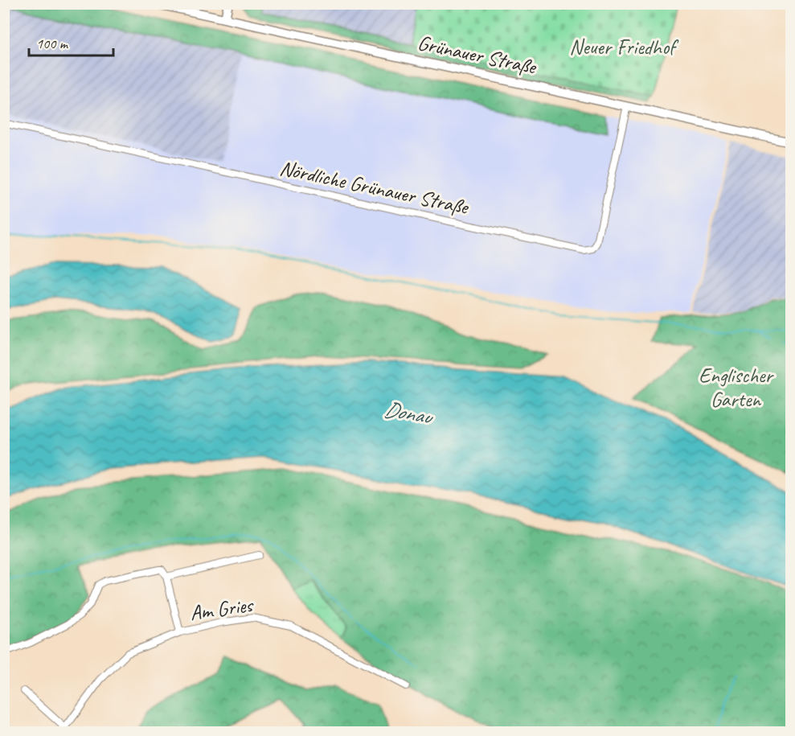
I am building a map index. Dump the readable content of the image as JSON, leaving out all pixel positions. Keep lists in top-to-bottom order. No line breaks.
{"streets":{"street":["Grünauer Straße","Nördliche Grünauer Straße","Am Gries"]},"crossings":[["Grünauer Straße","Nördliche Grünauer Straße"]],"water":["Donau"],"parks":["Neuer Friedhof","Englischer Garten"],"scale_bar":"100 m"}
